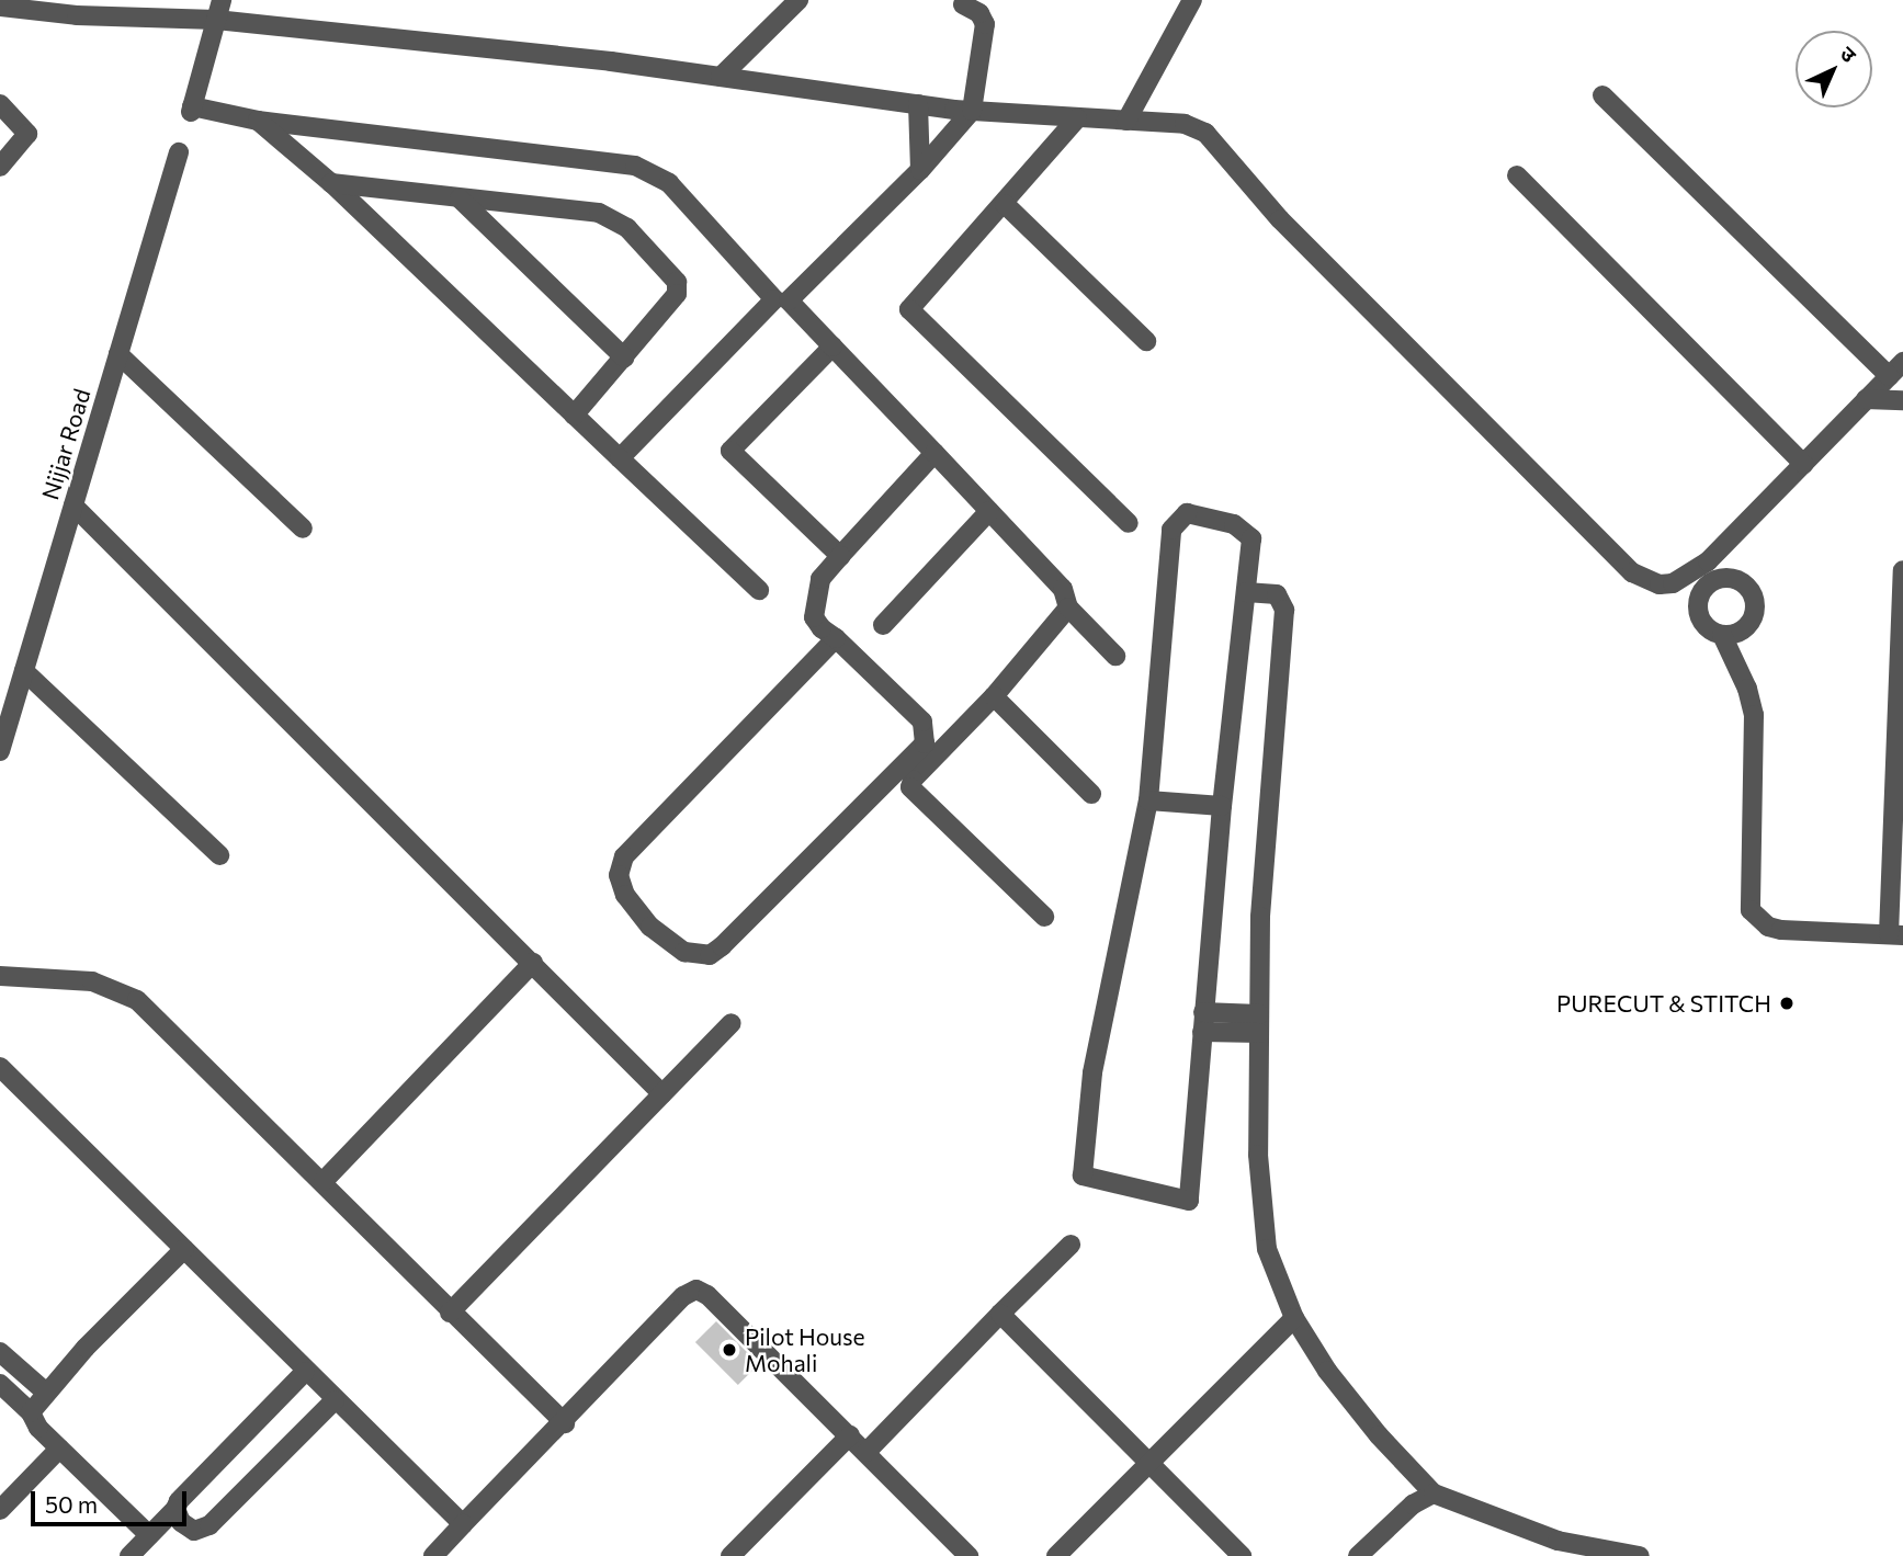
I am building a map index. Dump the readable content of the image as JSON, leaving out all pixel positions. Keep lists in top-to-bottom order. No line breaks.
{"streets":{"street":["Nijjar Road"]},"places":["PURECUT & STITCH","Pilot House Mohali"],"scale_bar":"50 m","north":"top right"}
